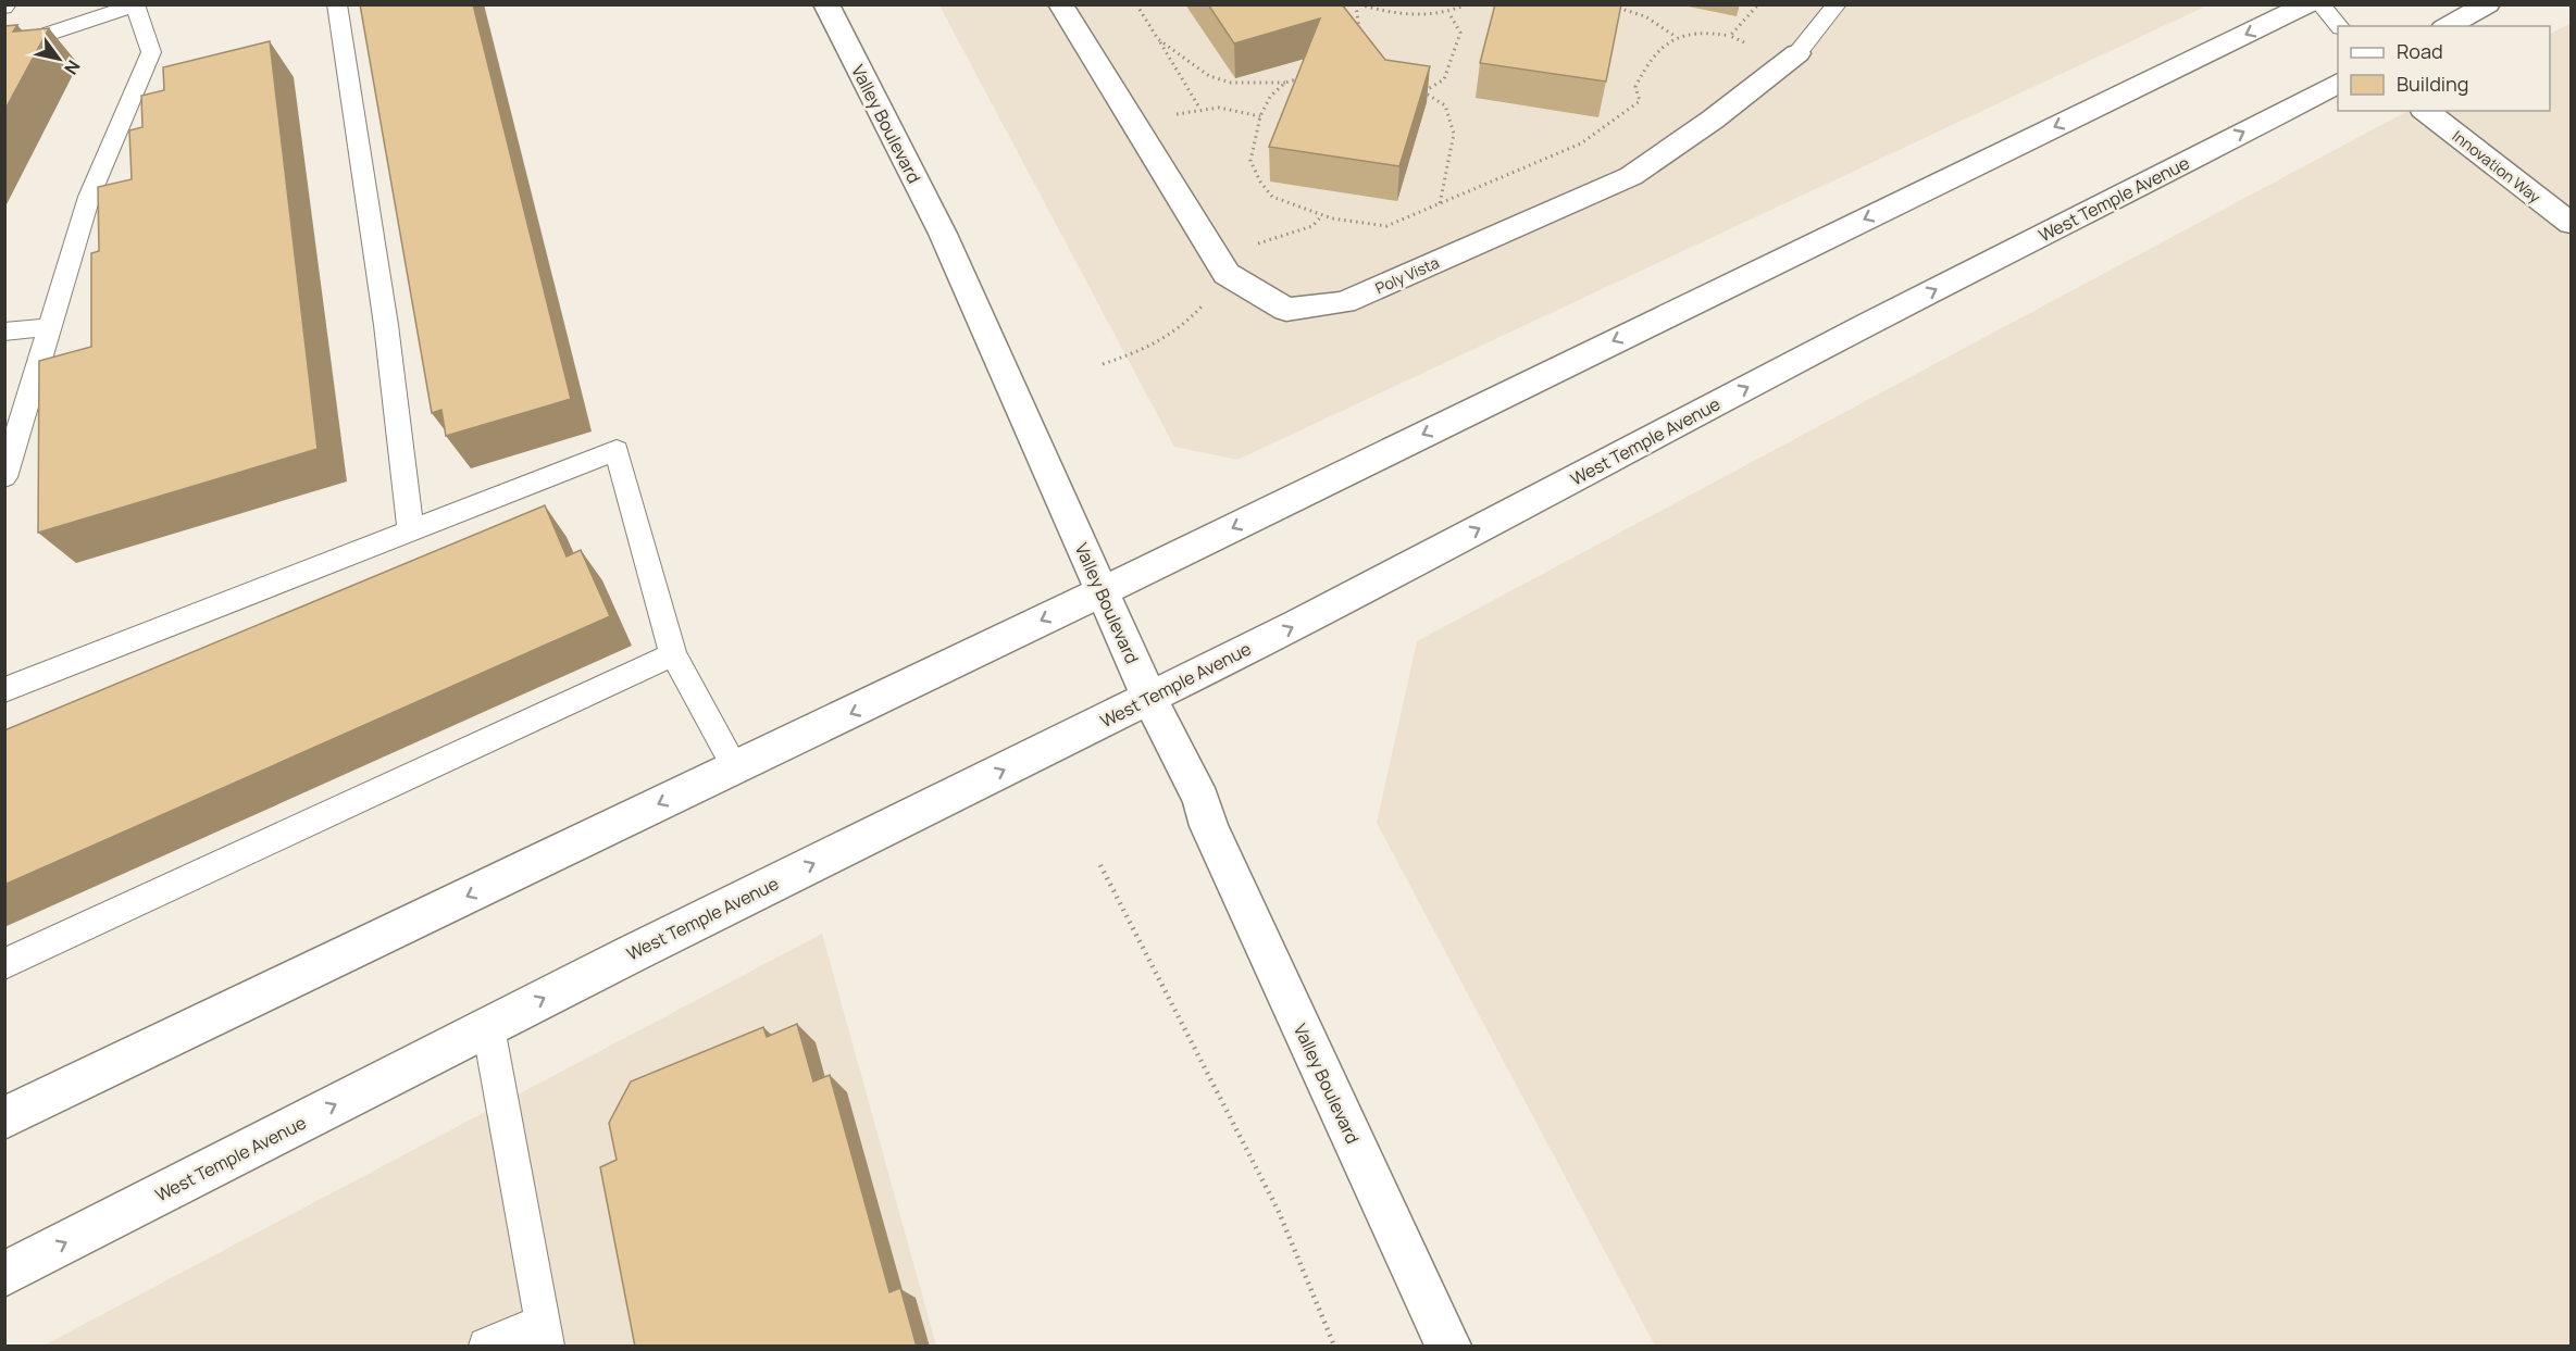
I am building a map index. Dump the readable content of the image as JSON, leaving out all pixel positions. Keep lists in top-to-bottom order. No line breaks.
{"streets":{"main road":["Valley Boulevard","Innovation Way","West Temple Avenue","Poly Vista"]},"crossings":[["Valley Boulevard","West Temple Avenue"]],"legend":["Road","Building"],"north":"bottom right"}
